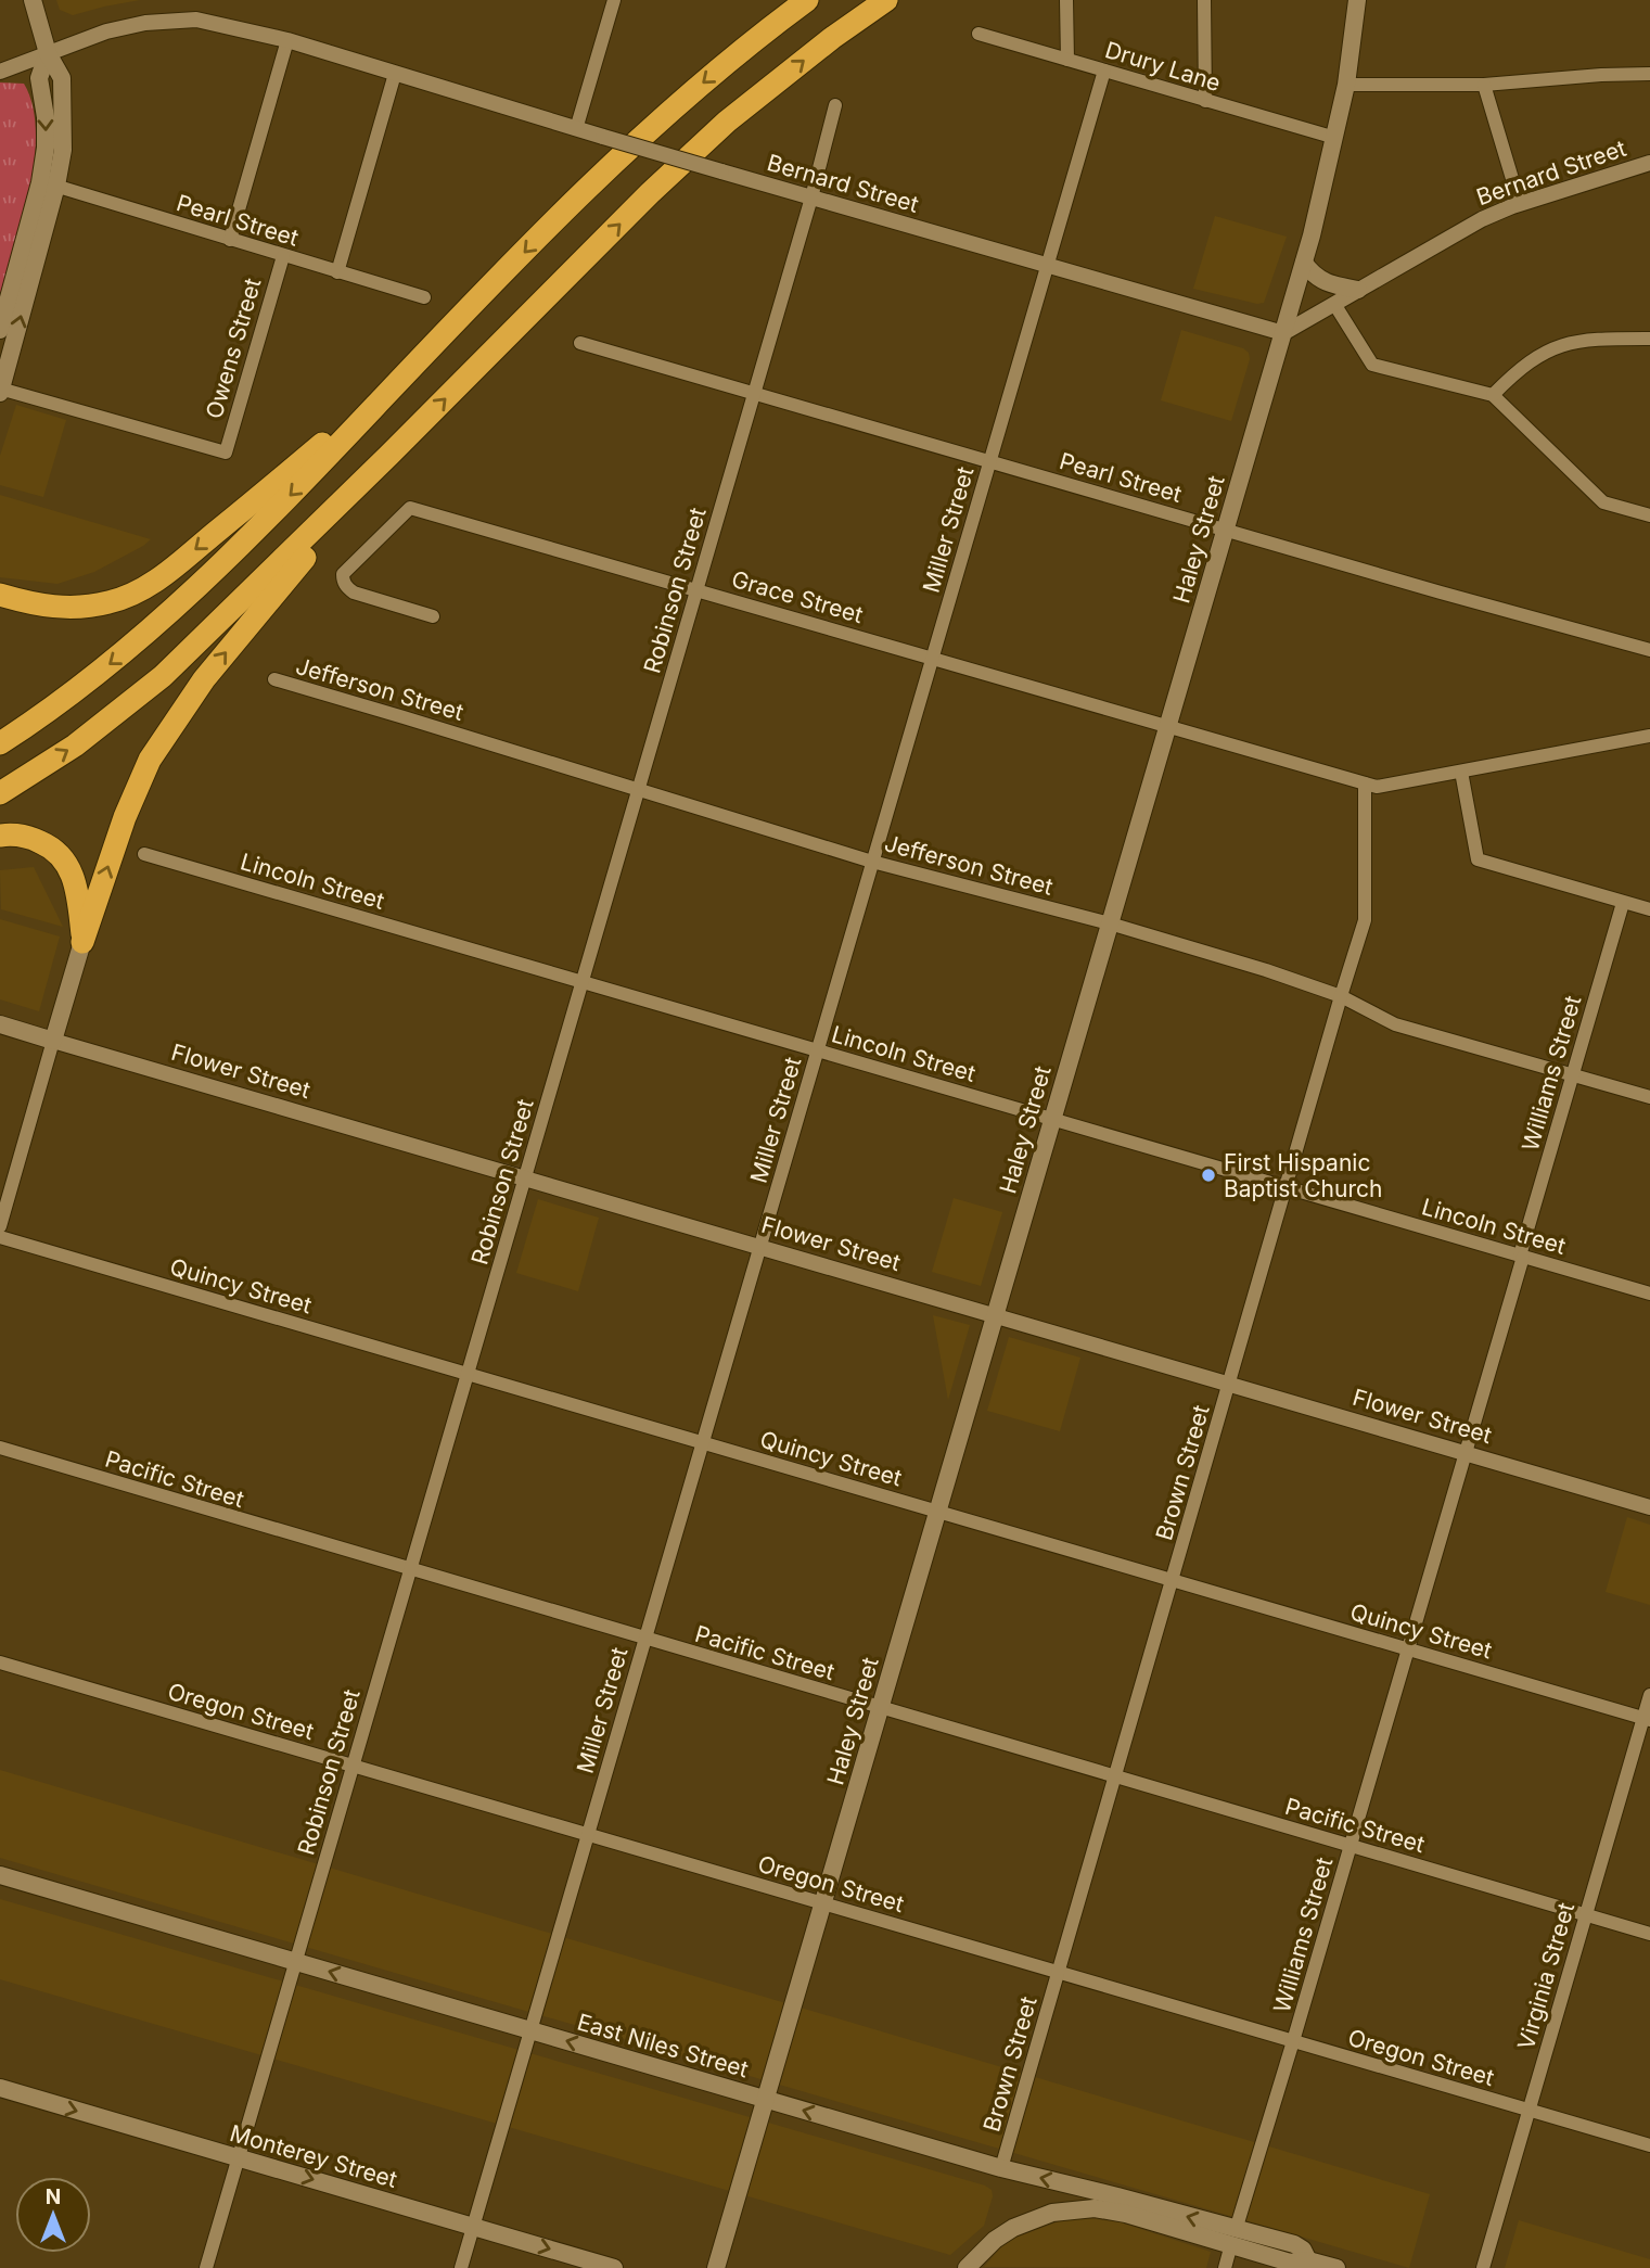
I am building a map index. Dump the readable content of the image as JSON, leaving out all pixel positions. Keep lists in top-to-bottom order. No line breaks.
{"streets":{"main road":["Haley Street","Flower Street","East Niles Street","Monterey Street"],"street":["Drury Lane","Bernard Street","Pearl Street","Owens Street","Miller Street","Robinson Street","Grace Street","Jefferson Street","Lincoln Street","Williams Street","Quincy Street","Brown Street","Pacific Street","Oregon Street","Virginia Street"]},"crossings":[["Drury Lane","Miller Street"],["Drury Lane","Haley Street"],["Bernard Street","Miller Street"],["Bernard Street","Haley Street"],["Bernard Street","Robinson Street"],["Pearl Street","Owens Street"],["Pearl Street","Miller Street"],["Pearl Street","Haley Street"],["Pearl Street","Robinson Street"],["Miller Street","Grace Street"],["Miller Street","Jefferson Street"],["Miller Street","Lincoln Street"],["Miller Street","Flower Street"],["Miller Street","Quincy Street"],["Miller Street","Pacific Street"],["Miller Street","Oregon Street"],["Miller Street","East Niles Street"],["Miller Street","Monterey Street"],["Haley Street","Grace Street"],["Haley Street","Jefferson Street"],["Haley Street","Lincoln Street"],["Haley Street","Flower Street"],["Haley Street","Quincy Street"],["Haley Street","Pacific Street"],["Haley Street","Oregon Street"],["Haley Street","East Niles Street"],["Robinson Street","Grace Street"],["Robinson Street","Jefferson Street"],["Robinson Street","Lincoln Street"],["Robinson Street","Flower Street"],["Robinson Street","Quincy Street"],["Robinson Street","Pacific Street"],["Robinson Street","Oregon Street"],["Robinson Street","East Niles Street"],["Robinson Street","Monterey Street"],["Grace Street","Brown Street"],["Jefferson Street","Williams Street"],["Jefferson Street","Brown Street"],["Lincoln Street","Williams Street"],["Lincoln Street","Brown Street"],["Flower Street","Williams Street"],["Flower Street","Brown Street"],["Williams Street","Quincy Street"],["Williams Street","Pacific Street"],["Williams Street","Oregon Street"],["Williams Street","East Niles Street"],["Quincy Street","Brown Street"],["Quincy Street","Virginia Street"],["Brown Street","Pacific Street"],["Brown Street","Oregon Street"],["Brown Street","East Niles Street"],["Pacific Street","Virginia Street"],["Oregon Street","Virginia Street"]],"one_way":["East Niles Street","Monterey Street"],"places":["First Hispanic Baptist Church"],"north":"top"}
